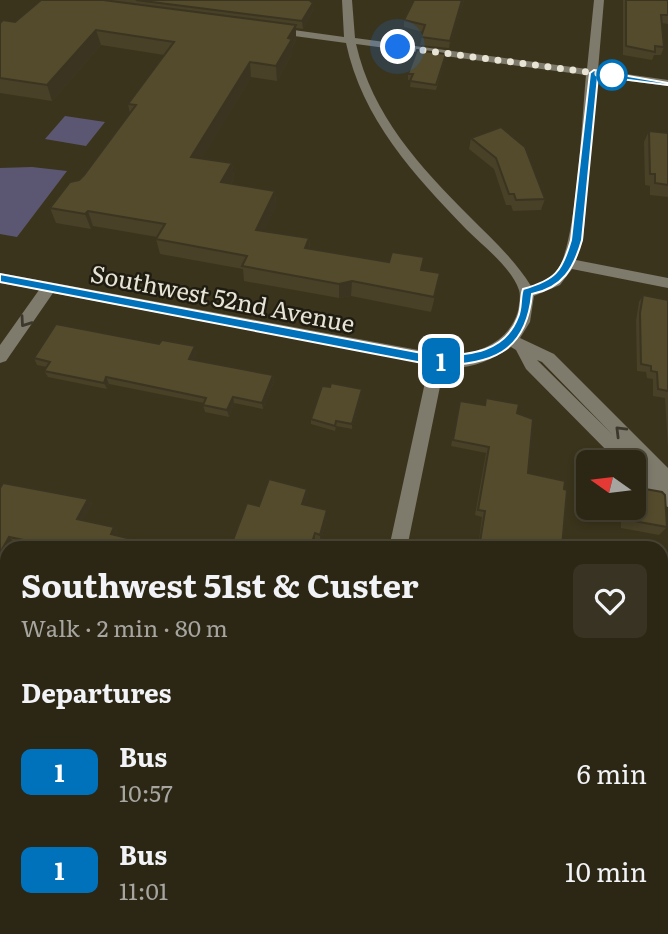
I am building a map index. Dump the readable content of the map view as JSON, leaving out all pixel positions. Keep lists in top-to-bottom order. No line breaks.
{"streets":{"street":["Southwest 52nd Avenue"]},"lines":["bus line 1"],"north":"left","page":{"on_map":"1","heading":[["Southwest 51st & Custer","Walk · 2 min · 80 m"],"Departures"],"list":[{"mark":"1","name":"Bus","note":"10:57","value":"6 min"},{"mark":"1","name":"Bus","note":"11:01","value":"10 min"}]}}
